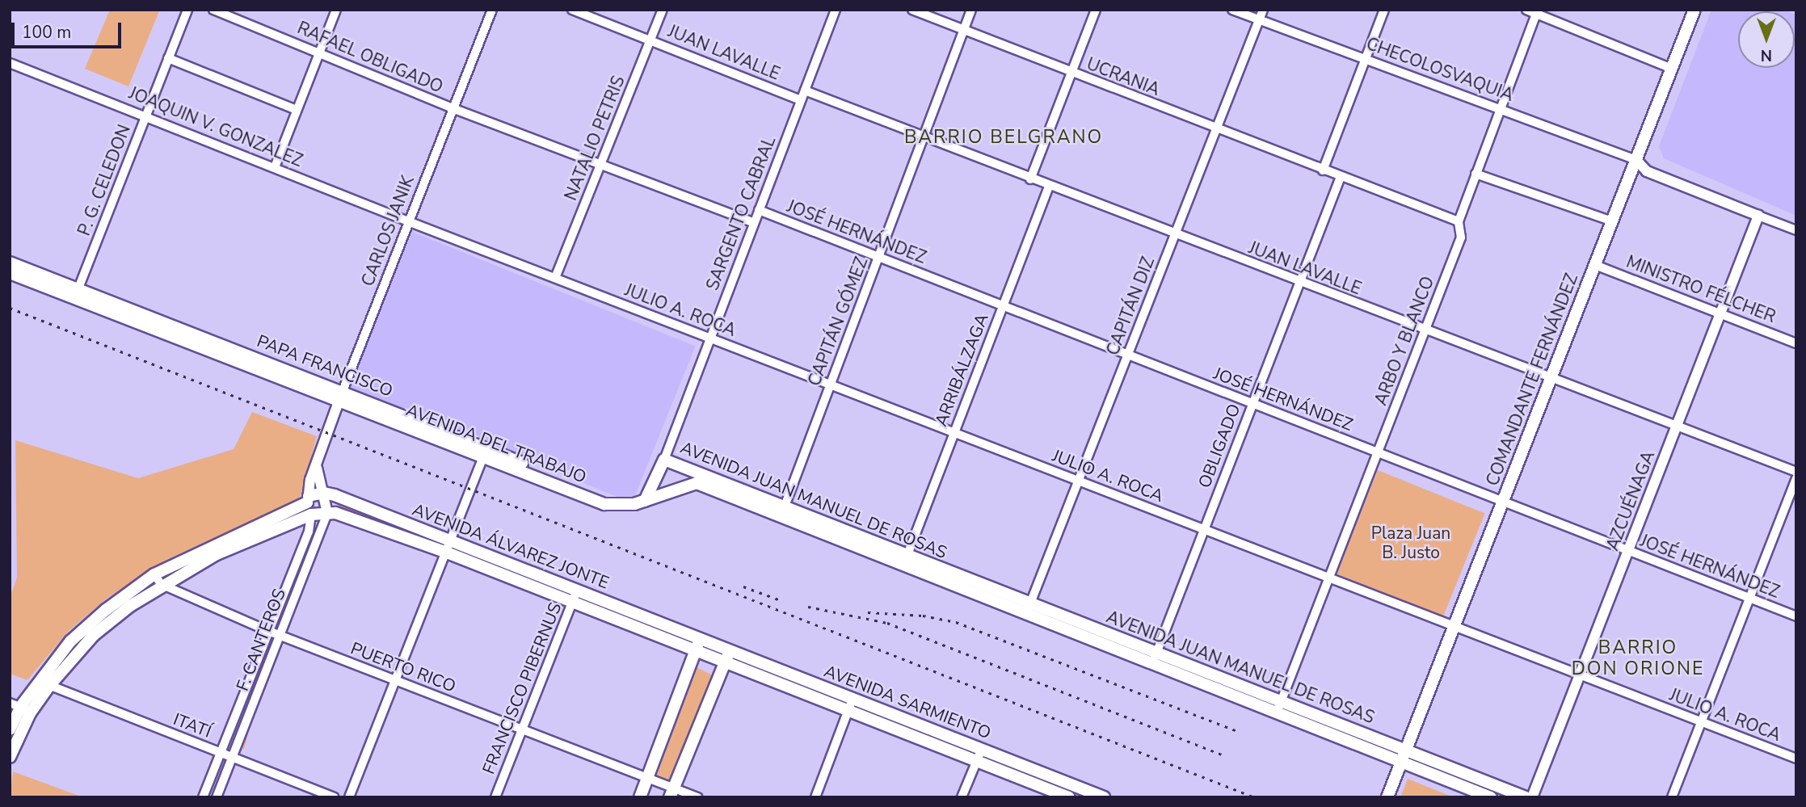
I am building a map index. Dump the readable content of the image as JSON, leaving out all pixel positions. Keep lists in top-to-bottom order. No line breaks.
{"streets":{"main road":["PAPA FRANCISCO","COMANDANTE FERNÁNDEZ","AVENIDA DEL TRABAJO","AVENIDA JUAN MANUEL DE ROSAS","AVENIDA ÁLVAREZ JONTE","AVENIDA SARMIENTO"],"street":["JUAN LAVALLE","RAFAEL OBLIGADO","CHECOLOSVAQUIA","UCRANIA","JOAQUIN V. GONZALEZ","NATALIO PETRIS","P. G. CELEDON","SARGENTO CABRAL","CARLOS JANIK","JOSÉ HERNÁNDEZ","MINISTRO FÉLCHER","CAPITÁN DIZ","JULIO A. ROCA","CAPITÁN GÓMEZ","ARBO Y BLANCO","ARRIBÁLZAGA","OBLIGADO","AZCUÉNAGA","F. CANTEROS","PUERTO RICO","FRANCISCO PIBERNUS","ITATÍ"]},"crossings":[["JUAN LAVALLE","NATALIO PETRIS"],["JUAN LAVALLE","SARGENTO CABRAL"],["JUAN LAVALLE","CAPITÁN DIZ"],["JUAN LAVALLE","CAPITÁN GÓMEZ"],["JUAN LAVALLE","ARBO Y BLANCO"],["JUAN LAVALLE","ARRIBÁLZAGA"],["JUAN LAVALLE","COMANDANTE FERNÁNDEZ"],["JUAN LAVALLE","OBLIGADO"],["JUAN LAVALLE","AZCUÉNAGA"],["RAFAEL OBLIGADO","CARLOS JANIK"],["CHECOLOSVAQUIA","CAPITÁN DIZ"],["CHECOLOSVAQUIA","ARBO Y BLANCO"],["CHECOLOSVAQUIA","COMANDANTE FERNÁNDEZ"],["UCRANIA","CAPITÁN DIZ"],["UCRANIA","CAPITÁN GÓMEZ"],["JOAQUIN V. GONZALEZ","P. G. CELEDON"],["JOAQUIN V. GONZALEZ","CARLOS JANIK"],["JOAQUIN V. GONZALEZ","JULIO A. ROCA"],["NATALIO PETRIS","JULIO A. ROCA"],["P. G. CELEDON","PAPA FRANCISCO"],["SARGENTO CABRAL","JOSÉ HERNÁNDEZ"],["SARGENTO CABRAL","JULIO A. ROCA"],["SARGENTO CABRAL","AVENIDA JUAN MANUEL DE ROSAS"],["CARLOS JANIK","JULIO A. ROCA"],["CARLOS JANIK","PAPA FRANCISCO"],["CARLOS JANIK","AVENIDA DEL TRABAJO"],["JOSÉ HERNÁNDEZ","CAPITÁN DIZ"],["JOSÉ HERNÁNDEZ","CAPITÁN GÓMEZ"],["JOSÉ HERNÁNDEZ","ARBO Y BLANCO"],["JOSÉ HERNÁNDEZ","ARRIBÁLZAGA"],["JOSÉ HERNÁNDEZ","COMANDANTE FERNÁNDEZ"],["JOSÉ HERNÁNDEZ","OBLIGADO"],["JOSÉ HERNÁNDEZ","AZCUÉNAGA"],["MINISTRO FÉLCHER","COMANDANTE FERNÁNDEZ"],["MINISTRO FÉLCHER","AZCUÉNAGA"],["CAPITÁN DIZ","JULIO A. ROCA"],["CAPITÁN DIZ","AVENIDA JUAN MANUEL DE ROSAS"],["JULIO A. ROCA","CAPITÁN GÓMEZ"],["JULIO A. ROCA","ARBO Y BLANCO"],["JULIO A. ROCA","ARRIBÁLZAGA"],["JULIO A. ROCA","COMANDANTE FERNÁNDEZ"],["JULIO A. ROCA","OBLIGADO"],["JULIO A. ROCA","AZCUÉNAGA"],["CAPITÁN GÓMEZ","AVENIDA JUAN MANUEL DE ROSAS"],["ARBO Y BLANCO","AVENIDA JUAN MANUEL DE ROSAS"],["PAPA FRANCISCO","AVENIDA DEL TRABAJO"],["ARRIBÁLZAGA","AVENIDA JUAN MANUEL DE ROSAS"],["COMANDANTE FERNÁNDEZ","AVENIDA JUAN MANUEL DE ROSAS"],["AVENIDA DEL TRABAJO","AVENIDA JUAN MANUEL DE ROSAS"],["OBLIGADO","AVENIDA JUAN MANUEL DE ROSAS"],["AVENIDA ÁLVAREZ JONTE","F. CANTEROS"],["AVENIDA ÁLVAREZ JONTE","PUERTO RICO"],["AVENIDA ÁLVAREZ JONTE","FRANCISCO PIBERNUS"],["AVENIDA ÁLVAREZ JONTE","AVENIDA SARMIENTO"],["F. CANTEROS","PUERTO RICO"],["F. CANTEROS","ITATÍ"],["PUERTO RICO","FRANCISCO PIBERNUS"]],"districts":["BARRIO BELGRANO","BARRIO DON ORIONE"],"parks":["Plaza Juan B. Justo"],"scale_bar":"100 m","north":"bottom"}
